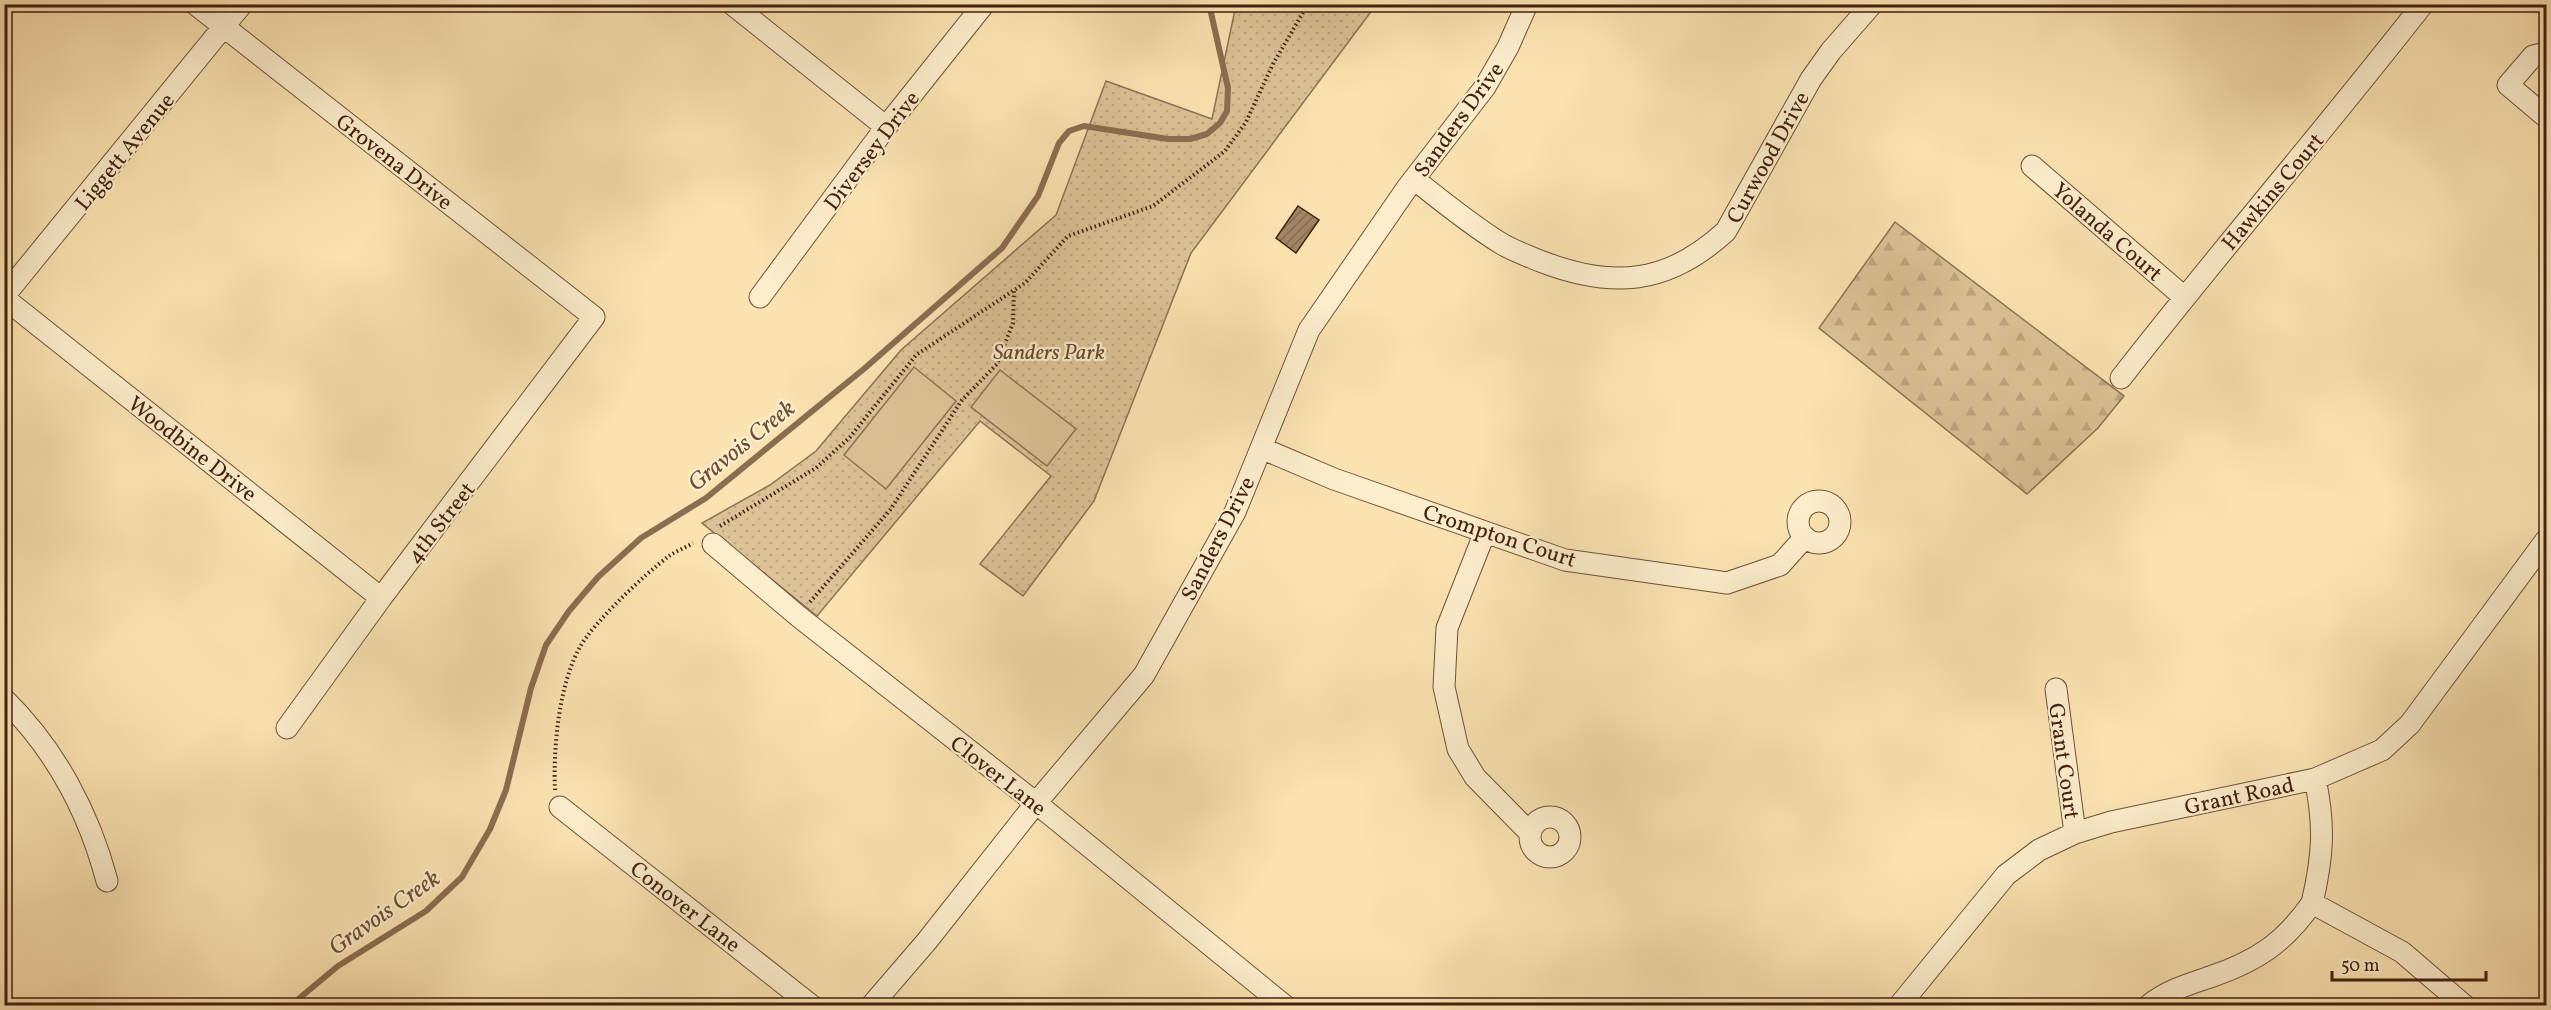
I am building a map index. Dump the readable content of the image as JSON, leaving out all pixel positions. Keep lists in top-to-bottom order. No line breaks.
{"streets":{"street":["Sanders Drive","Diversey Drive","Liggett Avenue","Curwood Drive","Grovena Drive","Hawkins Court","Yolanda Court","Woodbine Drive","4th Street","Crompton Court","Grant Court","Clover Lane","Grant Road","Conover Lane"]},"crossings":[["Sanders Drive","Curwood Drive"],["Sanders Drive","Crompton Court"],["Sanders Drive","Clover Lane"],["Liggett Avenue","Grovena Drive"],["Liggett Avenue","Woodbine Drive"],["Grovena Drive","4th Street"],["Hawkins Court","Yolanda Court"],["Woodbine Drive","4th Street"],["Grant Court","Grant Road"]],"water":["Gravois Creek"],"parks":["Sanders Park"],"scale_bar":"50 m"}
